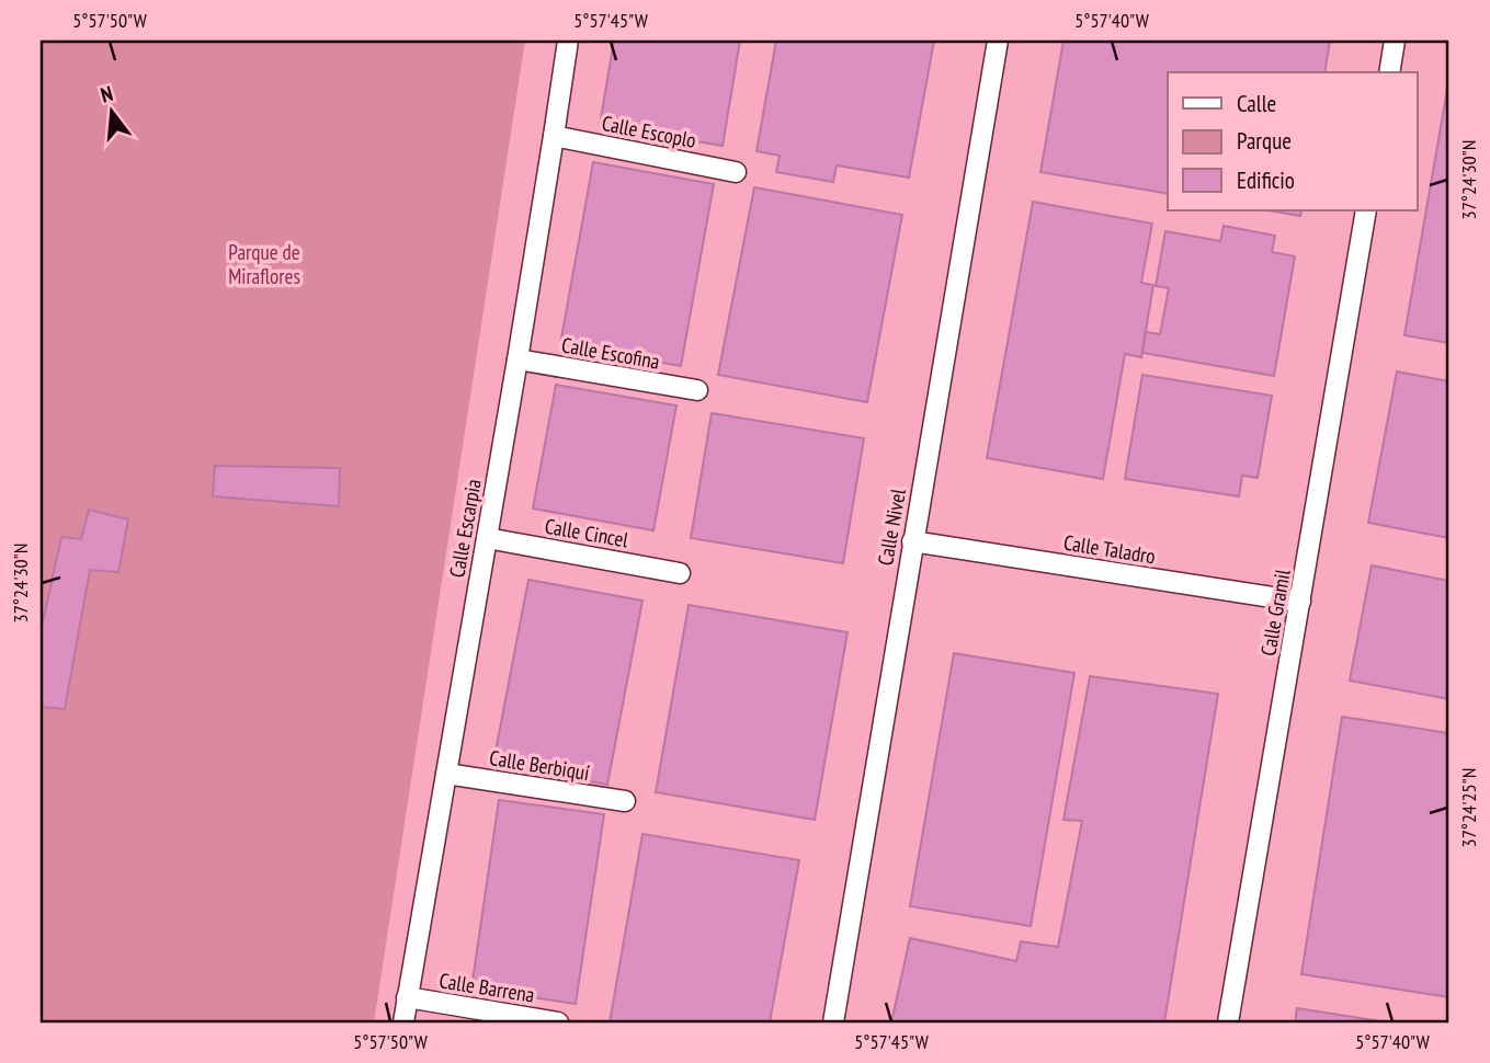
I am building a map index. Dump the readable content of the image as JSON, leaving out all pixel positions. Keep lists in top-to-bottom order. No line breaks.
{"streets":{"street":["Calle Escoplo","Calle Escofina","Calle Nivel","Calle Escarpia","Calle Cincel","Calle Taladro","Calle Gramil","Calle Berbiquí","Calle Barrena"]},"crossings":[["Calle Escoplo","Calle Escarpia"],["Calle Escofina","Calle Escarpia"],["Calle Nivel","Calle Taladro"],["Calle Escarpia","Calle Cincel"],["Calle Escarpia","Calle Berbiquí"],["Calle Escarpia","Calle Barrena"],["Calle Taladro","Calle Gramil"]],"parks":["Parque de Miraflores"],"legend":["Calle","Parque","Edificio"],"north":"top","coordinates":["5°57'50\"W","5°57'45\"W","5°57'40\"W","37°24'30\"N","37°24'25\"N"]}
